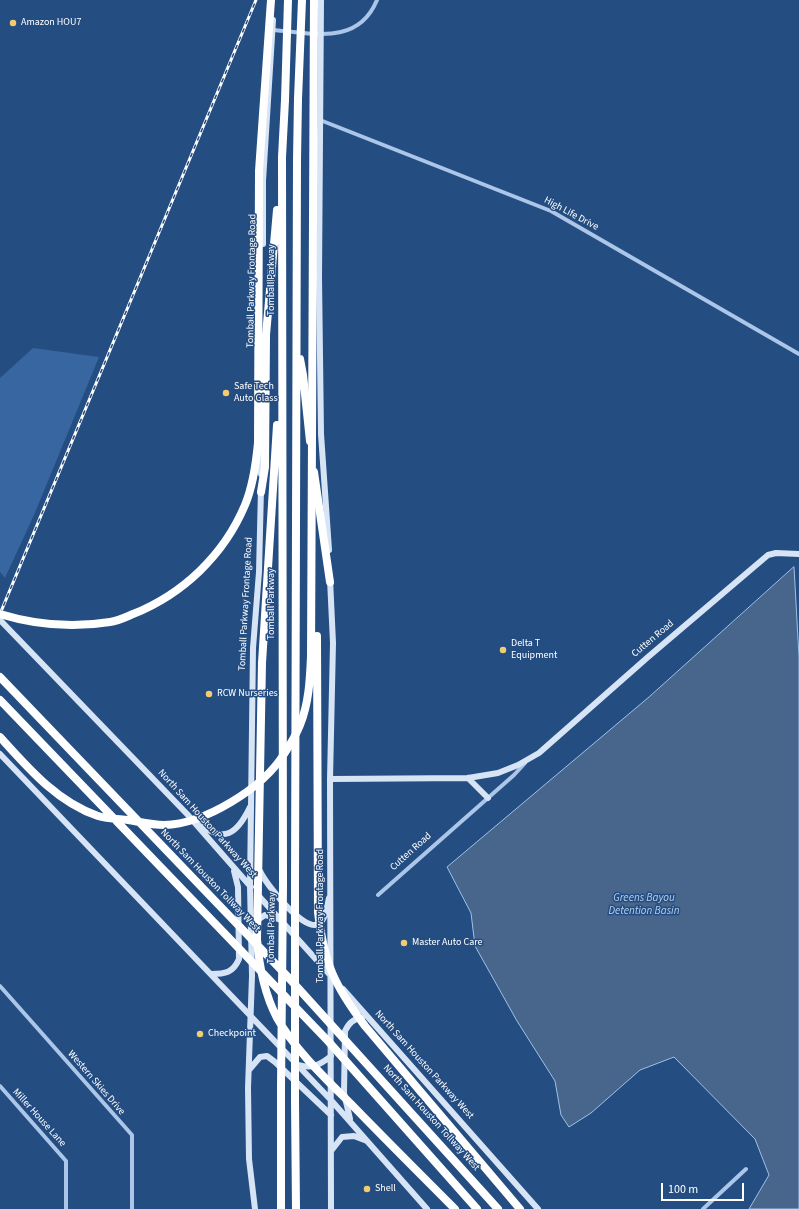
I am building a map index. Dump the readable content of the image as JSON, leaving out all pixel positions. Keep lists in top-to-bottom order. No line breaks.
{"streets":{"highway":["Tomball Parkway","North Sam Houston Tollway West"],"main road":["Tomball Parkway Frontage Road","Cutten Road","North Sam Houston Parkway West"],"street":["High Life Drive","Western Skies Drive","Miller House Lane"]},"crossings":[["High Life Drive","Tomball Parkway Frontage Road"],["Tomball Parkway Frontage Road","Cutten Road"],["Tomball Parkway Frontage Road","North Sam Houston Parkway West"]],"water":["Greens Bayou Detention Basin"],"places":["Amazon HOU7","Safe Tech Auto Glass","Delta T Equipment","RCW Nurseries","Master Auto Care","Checkpoint","Shell"],"scale_bar":"100 m"}
